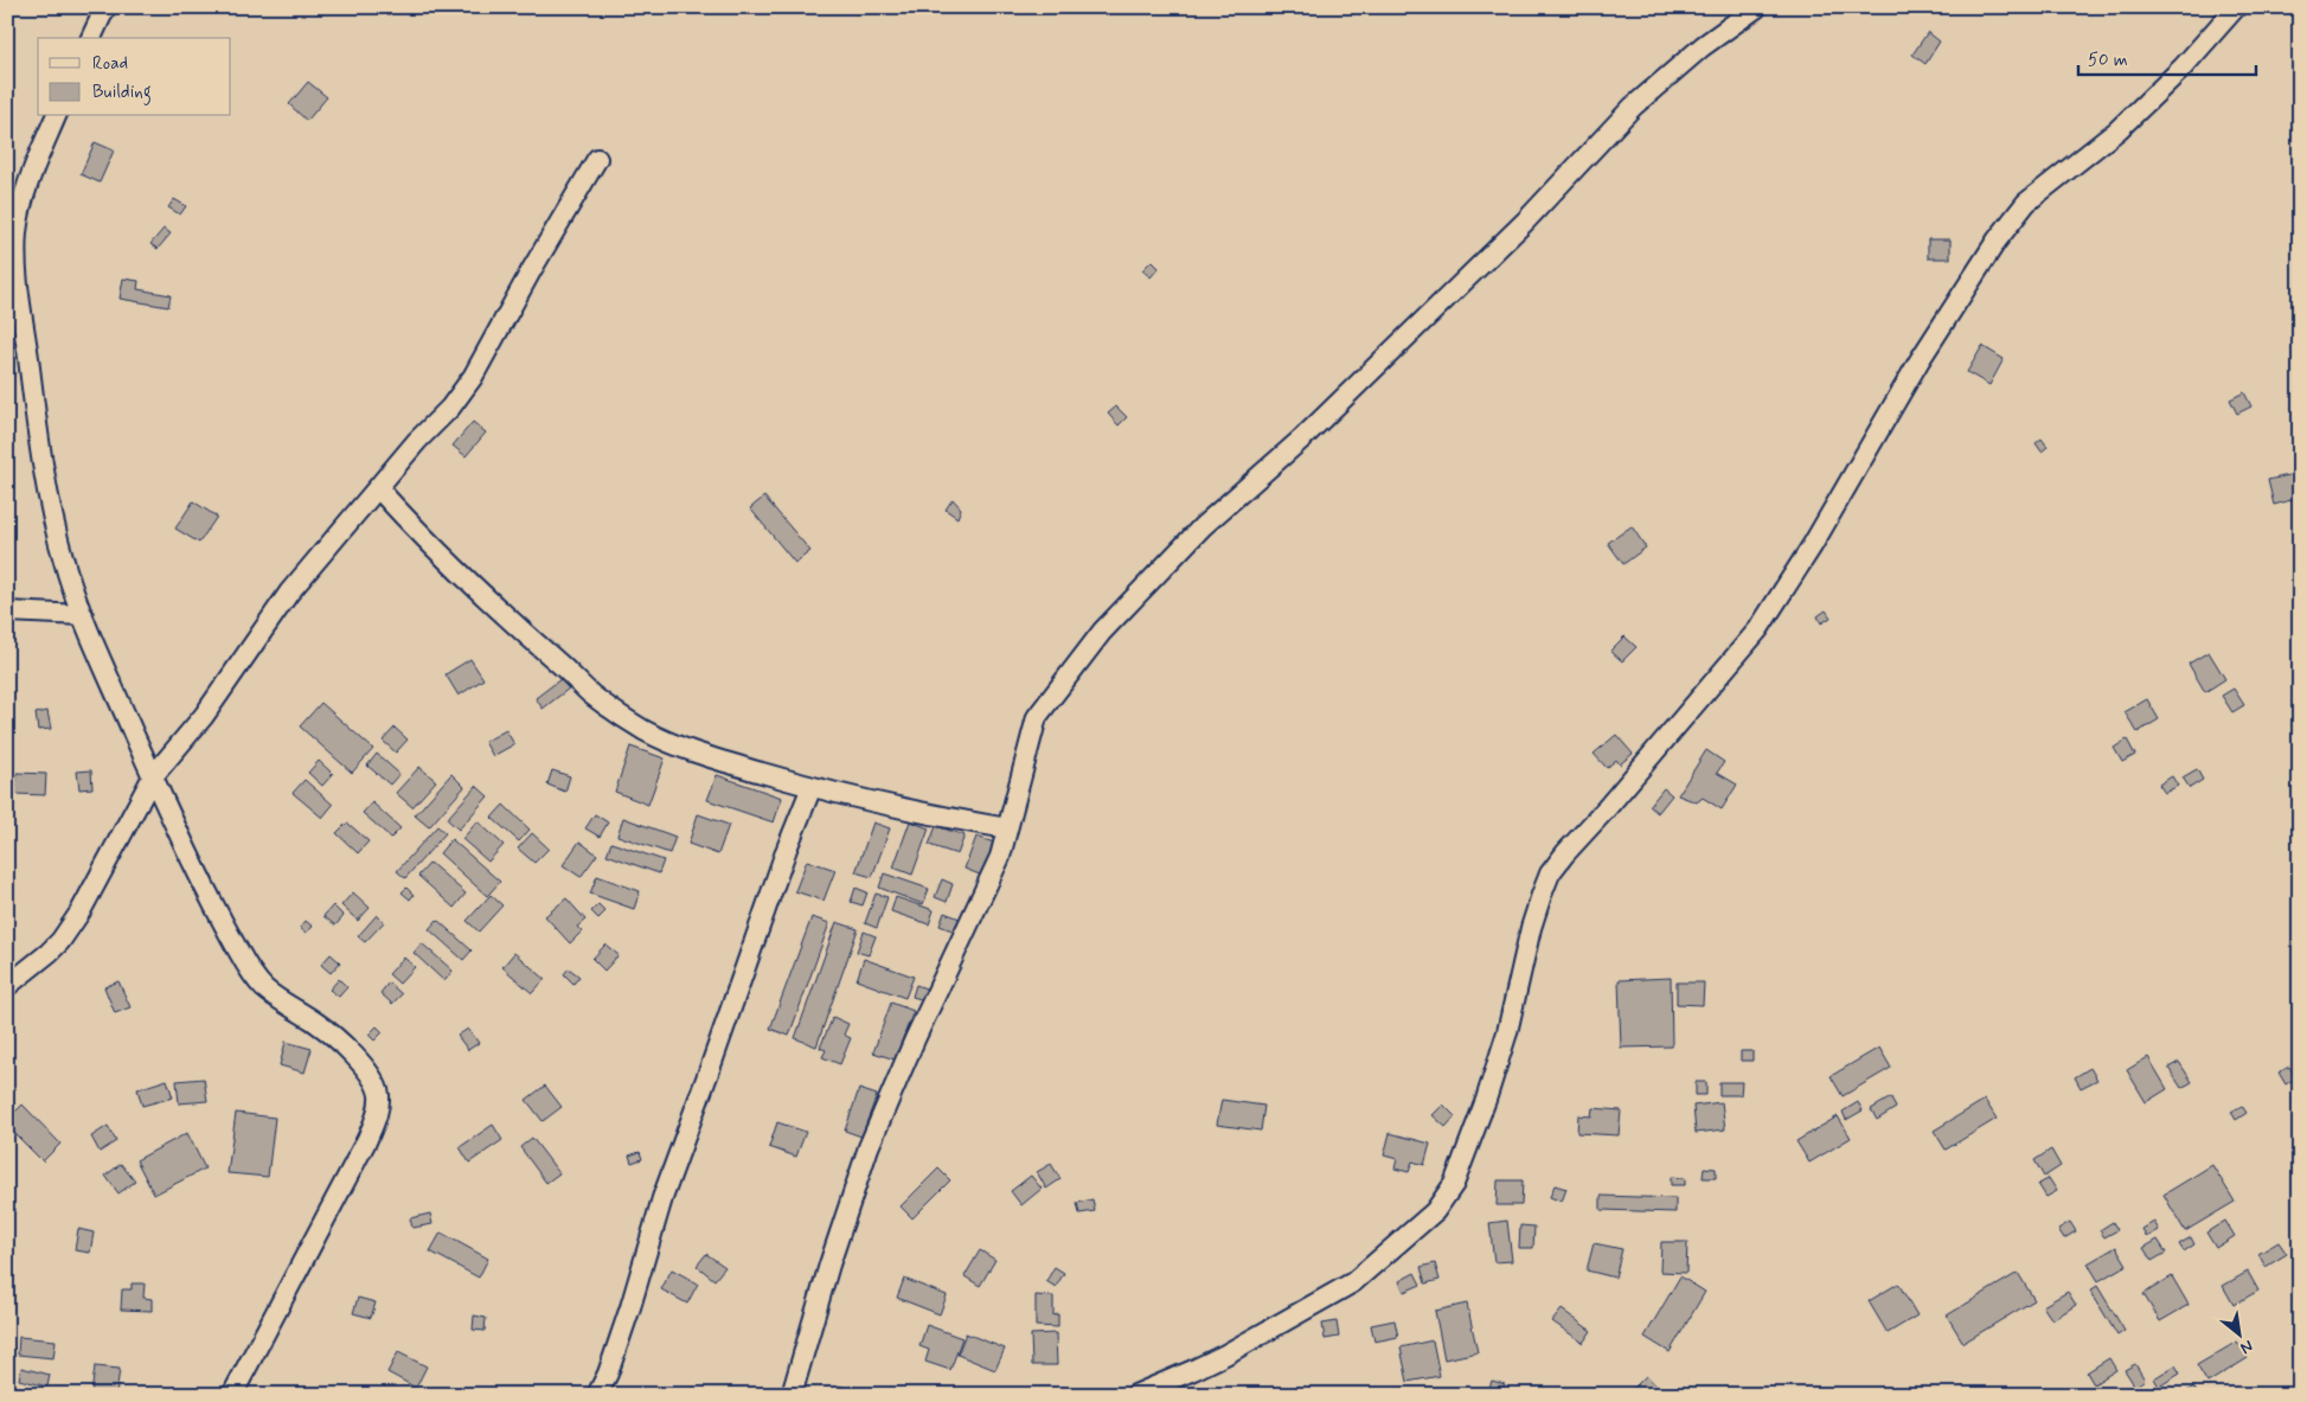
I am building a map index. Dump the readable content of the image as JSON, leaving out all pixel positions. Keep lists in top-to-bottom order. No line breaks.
{"legend":["Road","Building"],"scale_bar":"50 m","north":"bottom right"}
